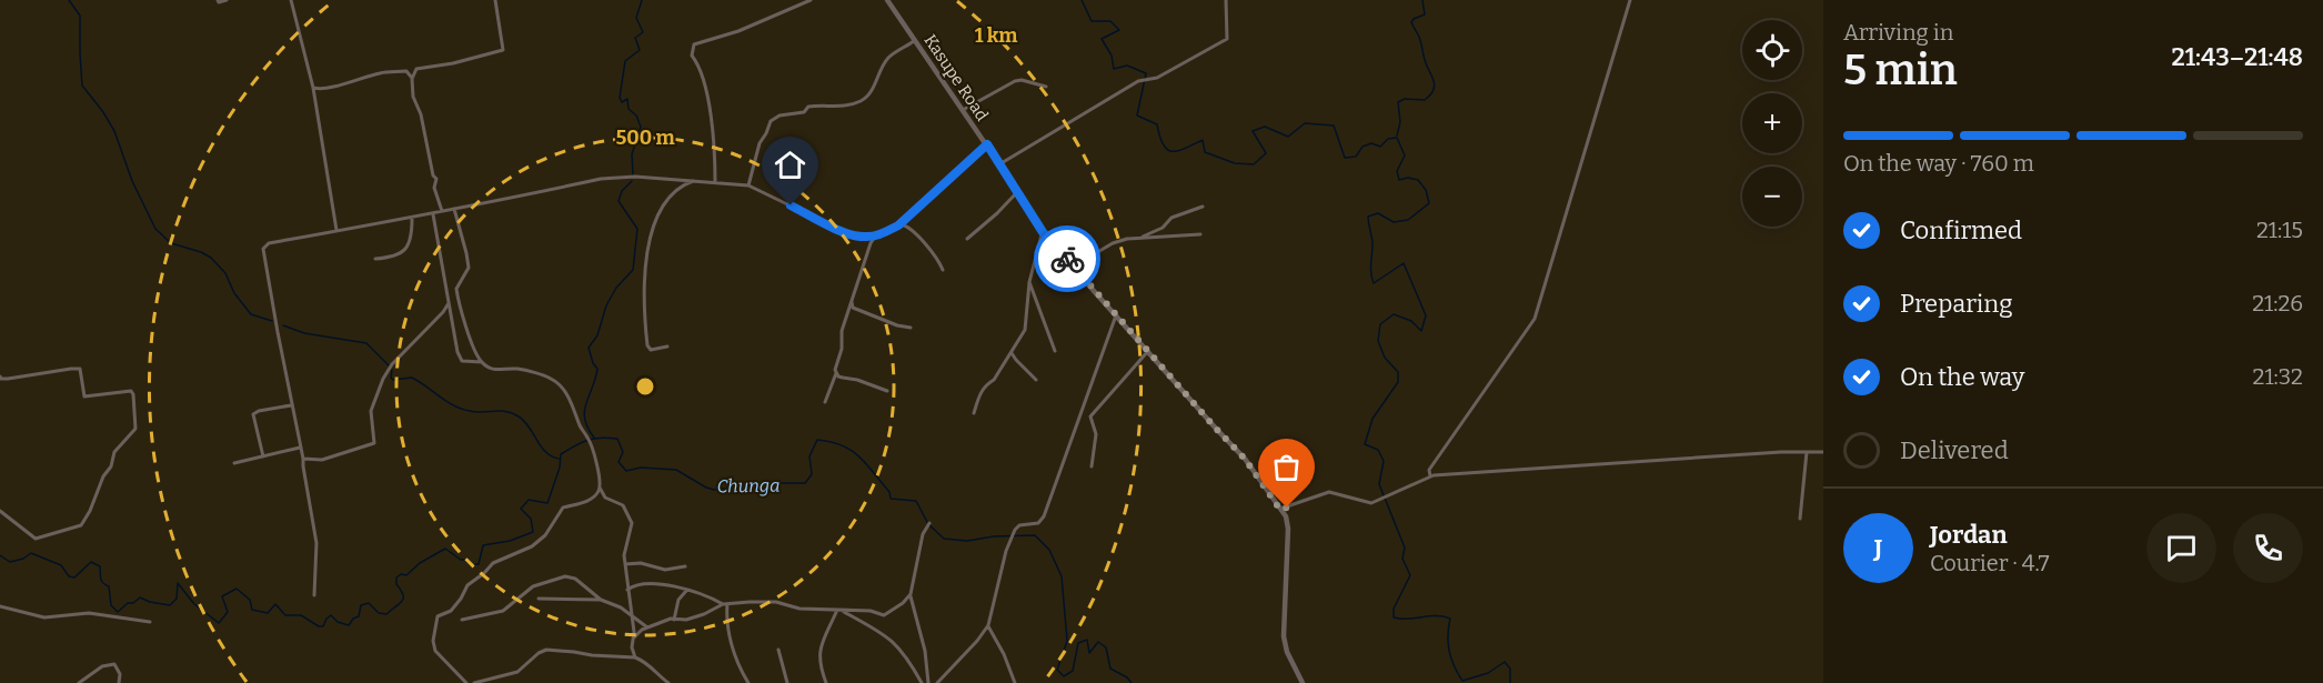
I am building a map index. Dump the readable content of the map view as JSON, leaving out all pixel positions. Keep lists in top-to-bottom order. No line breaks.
{"streets":{"street":["Kasupe Road"]},"water":["Chunga"],"page":{"heading":["5 min","Arriving in","21:43–21:48"],"panel":["Jordan","Courier · 4.7"],"map_buttons":["+","−"],"bar":"On the way · 760 m","list":[["Confirmed","21:15"],["Preparing","21:26"],["On the way","21:32"],"Delivered"],"round":"J"},"rings":["1 km","500 m"]}
